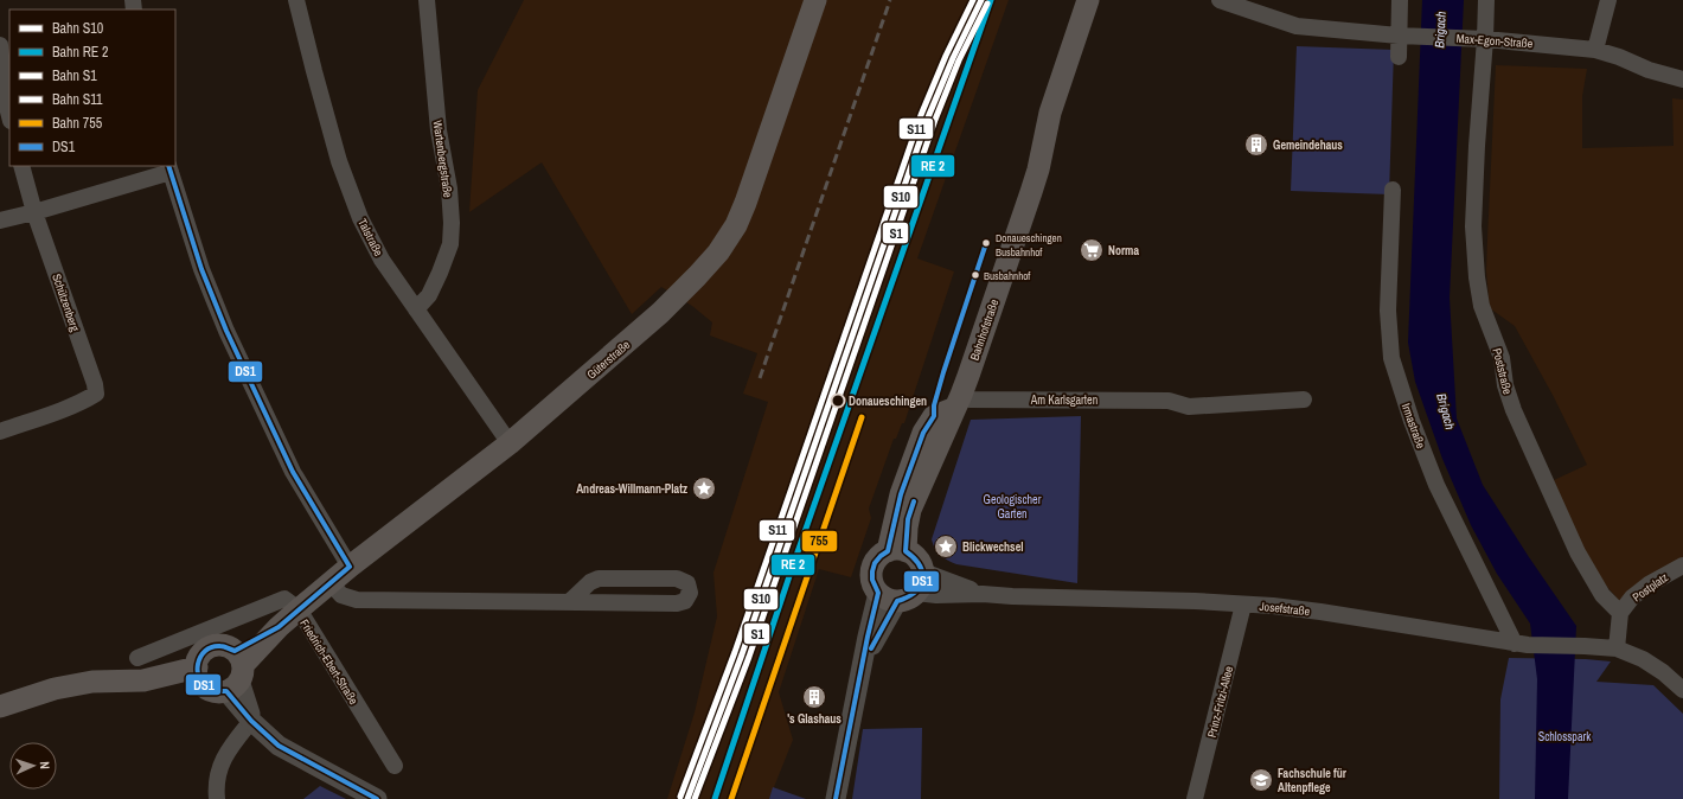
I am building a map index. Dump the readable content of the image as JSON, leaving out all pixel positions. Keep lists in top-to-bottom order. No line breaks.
{"streets":{"main road":["Bahnhofstraße","Güterstraße"],"street":["Max-Egon-Straße","Wartenbergstraße","Talstraße","Schützenberg","Poststraße","Am Karlsgarten","Irmastraße","Postplatz","Josefstraße","Friedrich-Ebert-Straße","Prinz-Fritzi-Allee"]},"crossings":[["Max-Egon-Straße","Poststraße"],["Wartenbergstraße","Talstraße"],["Talstraße","Güterstraße"],["Bahnhofstraße","Am Karlsgarten"],["Bahnhofstraße","Josefstraße"],["Güterstraße","Friedrich-Ebert-Straße"],["Poststraße","Postplatz"],["Irmastraße","Josefstraße"],["Josefstraße","Prinz-Fritzi-Allee"]],"water":["Brigach"],"parks":["Geologischer Garten","Schlosspark"],"places":{"building":["Gemeindehaus","'s Glashaus"],"other":["Donaueschingen Busbahnhof","Busbahnhof","Donaueschingen"],"supermarket":["Norma"],"place":["Andreas-Willmann-Platz","Blickwechsel"],"school or university":["Fachschule für Altenpflege"]},"lines":["rail line S10","rail line S11","rail line S1","transit line DS1","rail line 755"],"legend":["Bahn S10","Bahn RE 2","Bahn S1","Bahn S11","Bahn 755","DS1"],"north":"right"}
